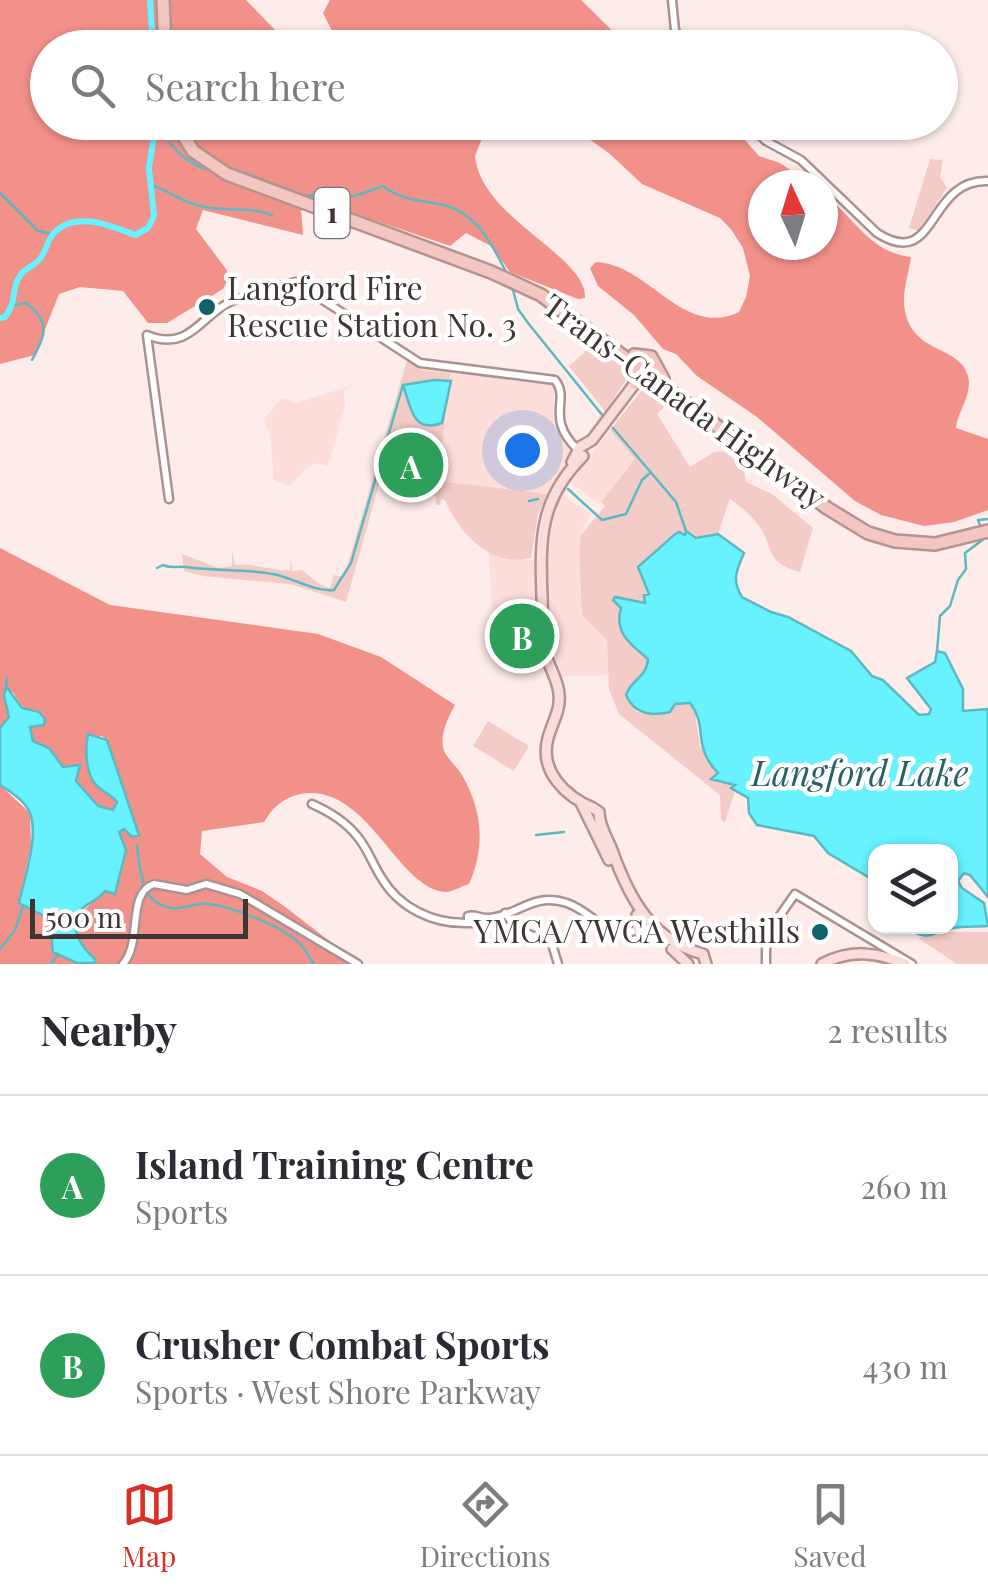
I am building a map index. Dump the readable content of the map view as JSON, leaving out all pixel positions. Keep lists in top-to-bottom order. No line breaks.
{"streets":{"highway":["1","Trans-Canada Highway"]},"water":["Langford Lake"],"places":["Langford Fire Rescue Station No. 3","YMCA/YWCA Westhills"],"scale_bar":"500 m","north":"top","page":{"search":"Search here","pins":["A","B"],"scale":"500 m","heading":["Nearby","2 results"],"list":[{"mark":"A","name":"Island Training Centre","note":"Sports","value":"260 m"},{"mark":"B","name":"Crusher Combat Sports","note":"Sports · West Shore Parkway","value":"430 m"}],"nav":["Map","Directions","Saved"]}}
